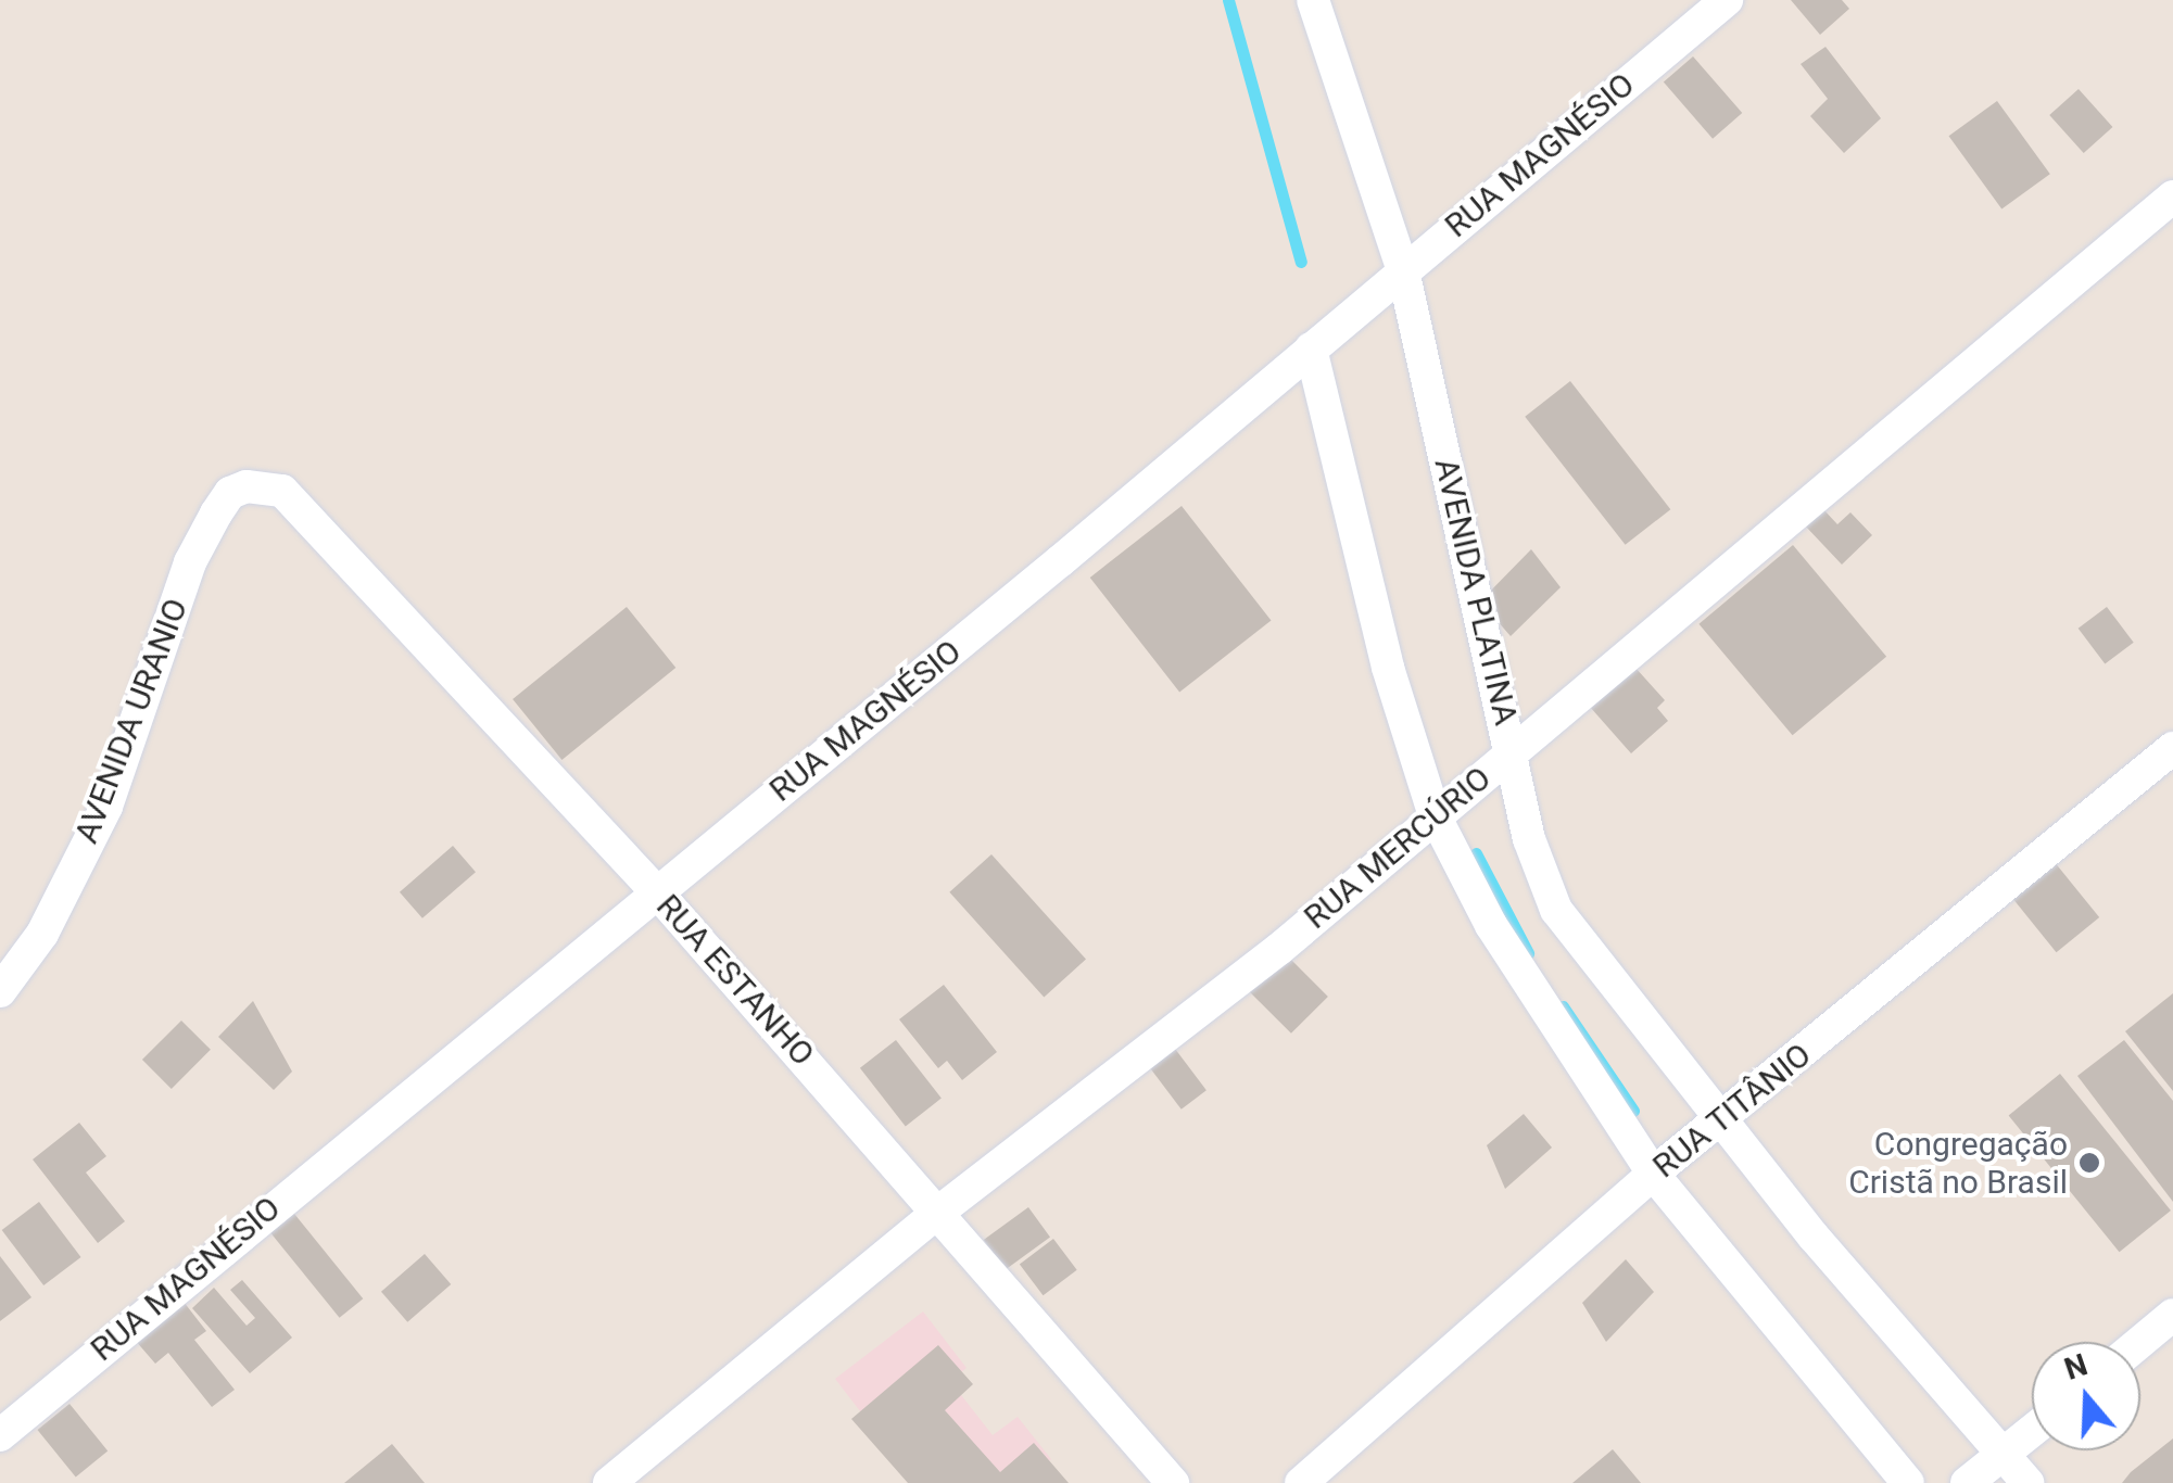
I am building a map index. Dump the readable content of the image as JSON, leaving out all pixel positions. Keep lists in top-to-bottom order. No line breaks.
{"streets":{"street":["RUA MAGNÉSIO","AVENIDA PLATINA","AVENIDA URANIO","RUA MERCÚRIO","RUA ESTANHO","RUA TITÂNIO"]},"crossings":[["RUA MAGNÉSIO","AVENIDA PLATINA"],["RUA MAGNÉSIO","RUA ESTANHO"],["AVENIDA PLATINA","RUA MERCÚRIO"],["AVENIDA PLATINA","RUA TITÂNIO"],["AVENIDA URANIO","RUA ESTANHO"],["RUA MERCÚRIO","RUA ESTANHO"]],"places":["Congregação Cristã no Brasil"],"north":"top"}
